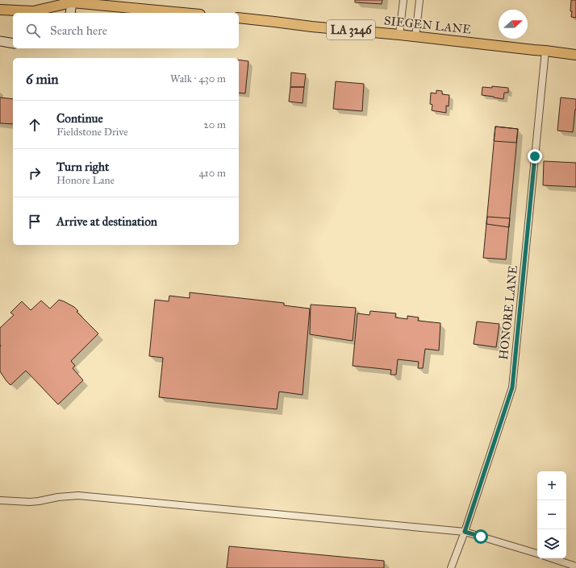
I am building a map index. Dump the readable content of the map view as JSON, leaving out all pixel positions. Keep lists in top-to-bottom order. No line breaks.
{"streets":{"main road":["SIEGEN LANE","LA 3246"],"street":["HONORE LANE"]},"crossings":[["SIEGEN LANE","HONORE LANE"]],"north":"right","page":{"search":"Search here","heading":["6 min","Walk · 430 m"],"list":[["Continue","Fieldstone Drive","20 m"],["Turn right","Honore Lane","410 m"],"Arrive at destination"],"map_buttons":["+","−"]}}
